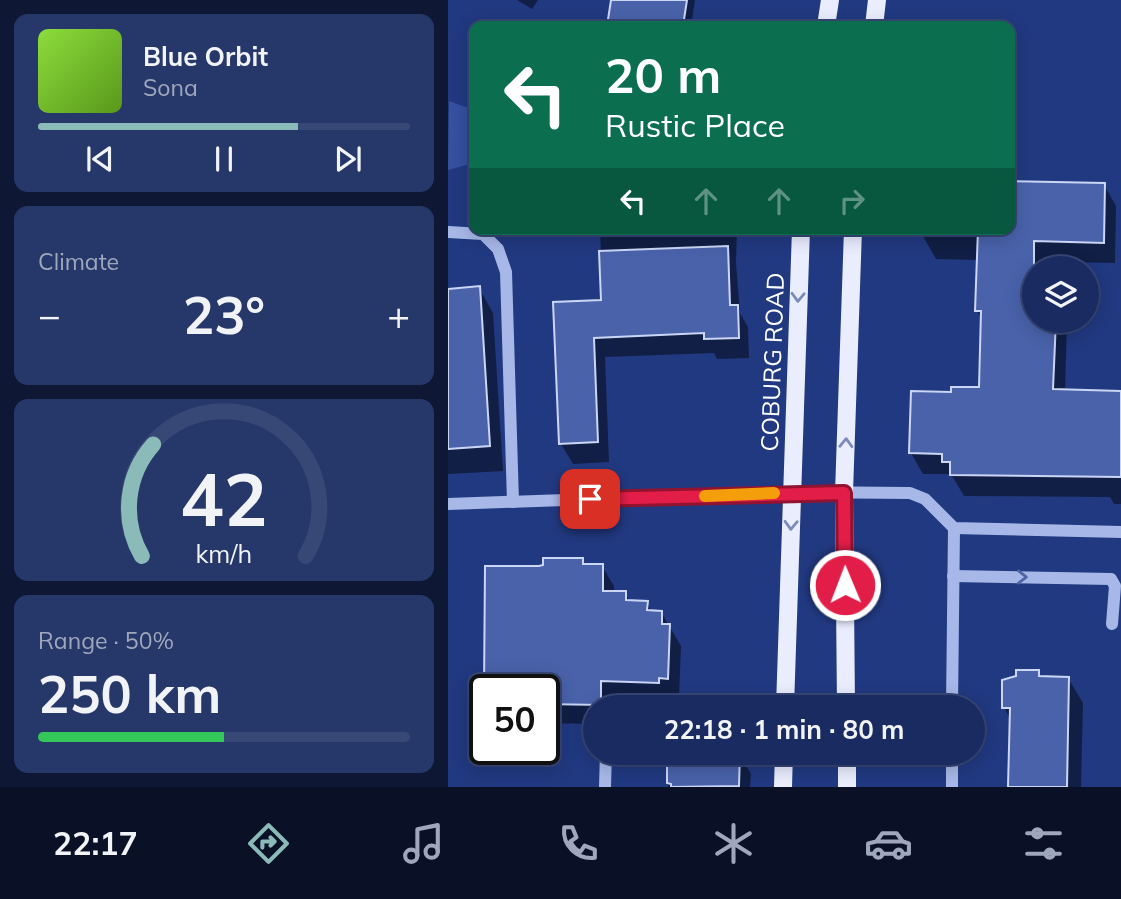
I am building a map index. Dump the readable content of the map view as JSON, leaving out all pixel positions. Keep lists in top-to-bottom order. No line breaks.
{"streets":{"main road":["COBURG ROAD"]},"page":{"turn":["20 m","Rustic Place"],"song":["Blue Orbit","Sona"],"tile":["Climate",["Range · 50%","250 km"]],"heat":["−","23°","+"],"limit":"50","trip":"22:18 · 1 min · 80 m","tabs":"22:17","gauge":["42","km/h"]}}
